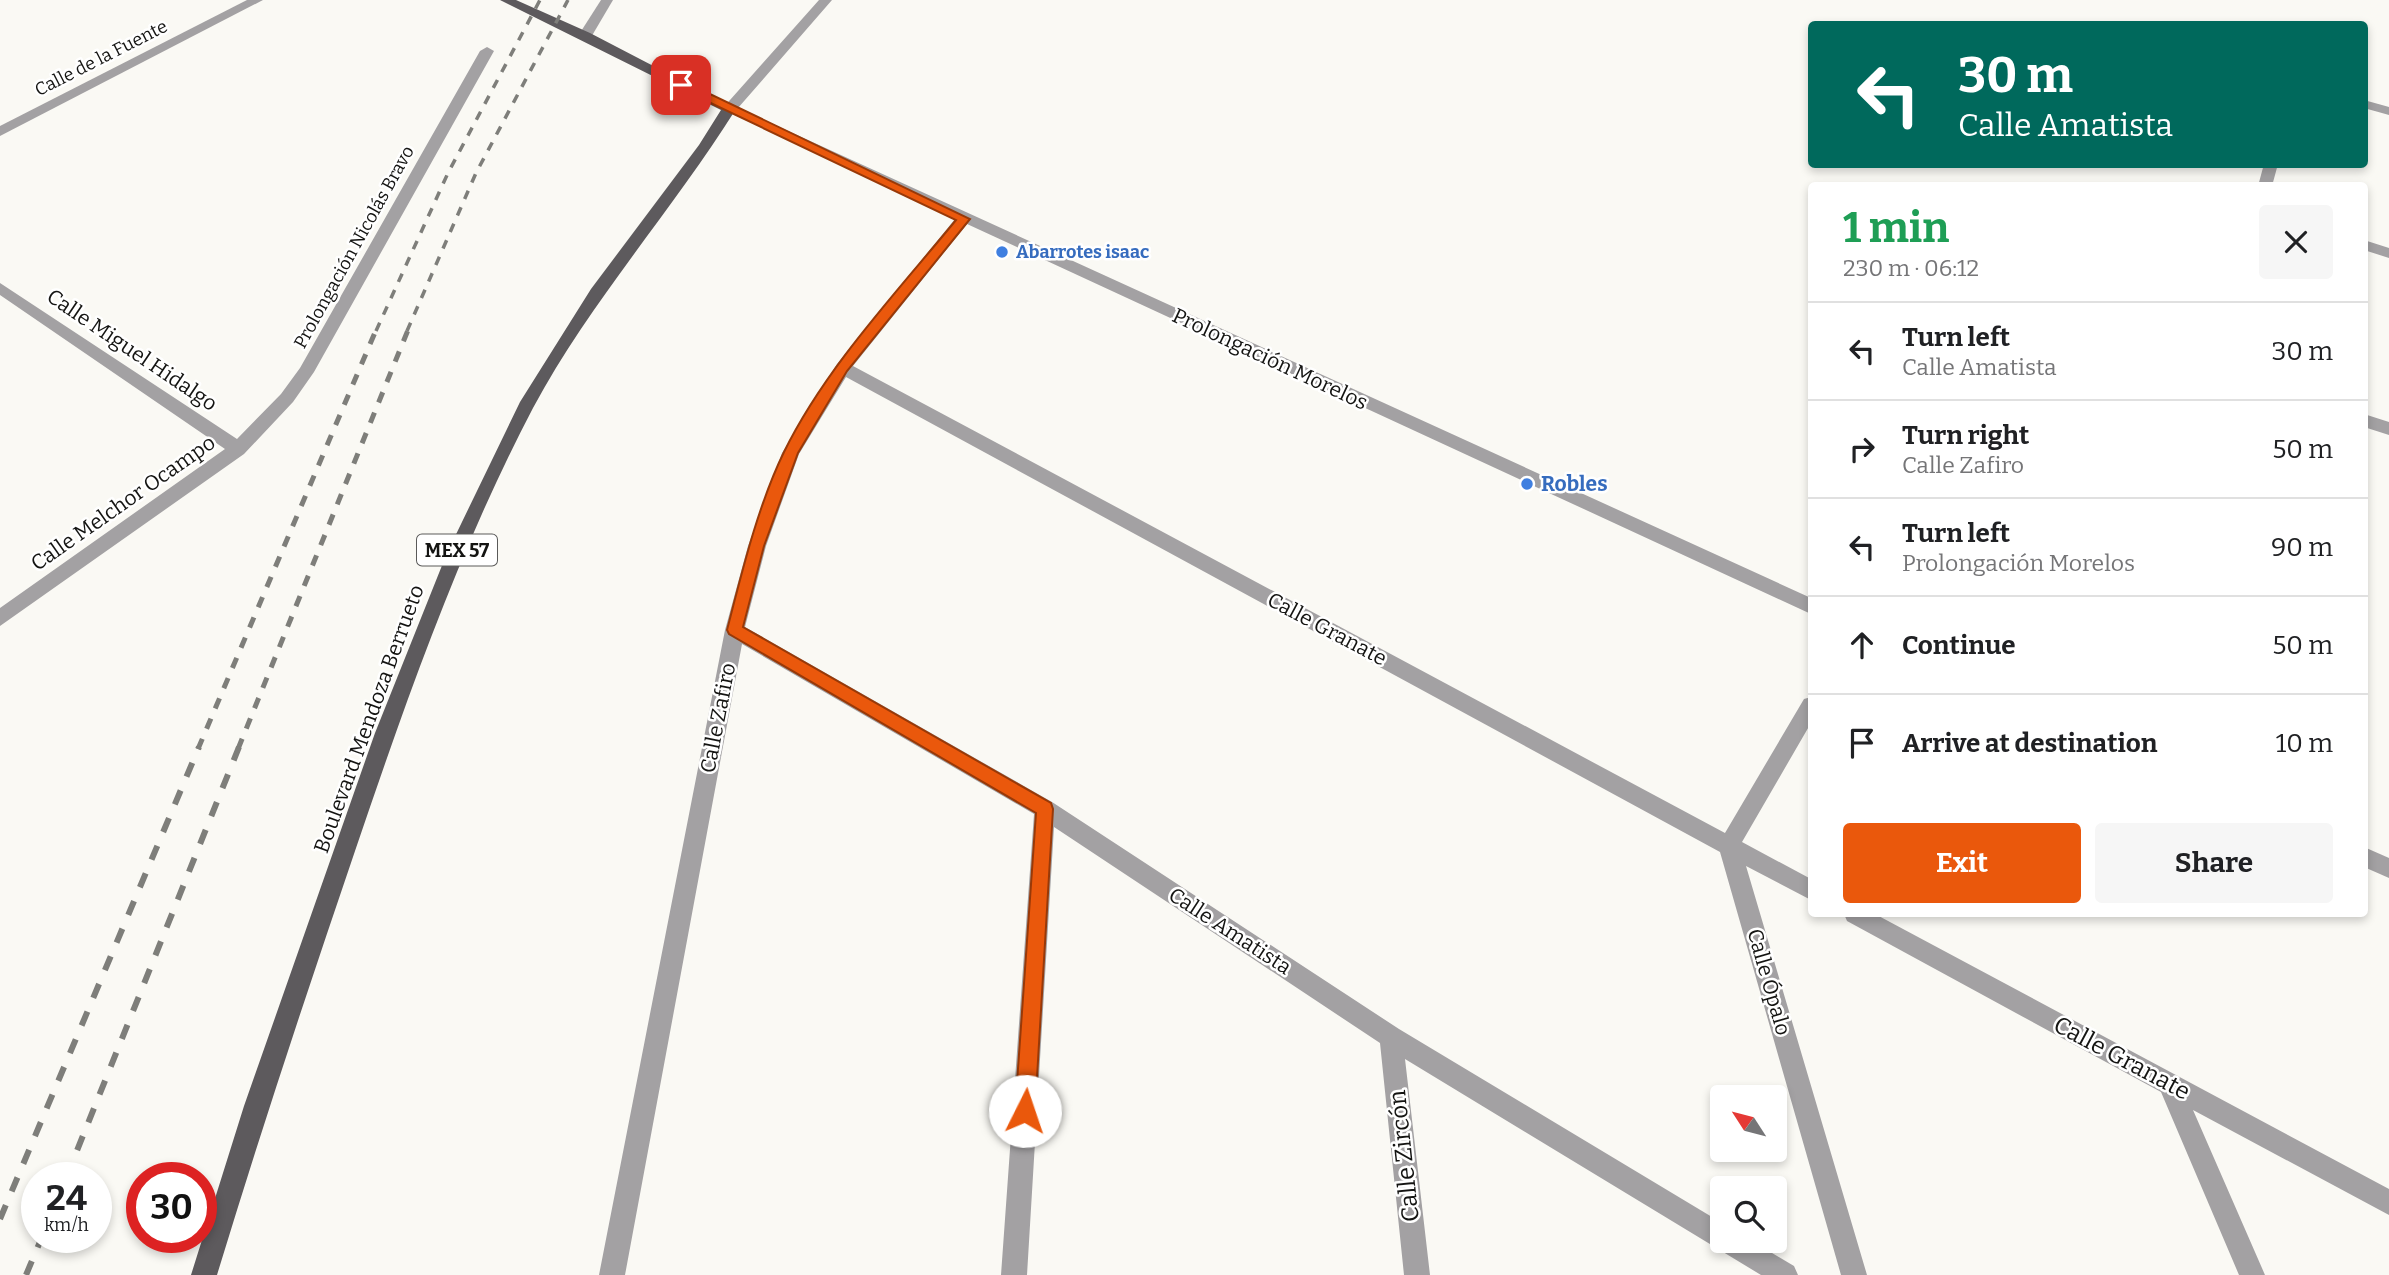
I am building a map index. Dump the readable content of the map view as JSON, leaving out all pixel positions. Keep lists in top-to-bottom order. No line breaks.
{"streets":{"main road":["MEX 57","Boulevard Mendoza Berrueto"],"street":["Calle de la Fuente","Prolongación Nicolás Bravo","Calle Miguel Hidalgo","Prolongación Morelos","Calle Melchor Ocampo","Calle Granate","Calle Zafiro","Calle Amatista","Calle Ópalo","Calle Zircón"]},"crossings":[["Prolongación Nicolás Bravo","Calle Miguel Hidalgo"],["Prolongación Nicolás Bravo","Calle Melchor Ocampo"],["Calle Miguel Hidalgo","Calle Melchor Ocampo"],["Prolongación Morelos","Calle Zafiro"],["Prolongación Morelos","Boulevard Mendoza Berrueto"],["Calle Granate","Calle Zafiro"],["Calle Granate","Calle Ópalo"],["Calle Zafiro","Calle Amatista"],["Calle Amatista","Calle Zircón"]],"places":["Abarrotes isaac","Robles"],"north":"top left","page":{"turn":["30 m","Calle Amatista"],"heading":["1 min","230 m · 06:12"],"list":[{"name":"Turn left","note":"Calle Amatista","value":"30 m"},{"name":"Turn right","note":"Calle Zafiro","value":"50 m"},{"name":"Turn left","note":"Prolongación Morelos","value":"90 m"},{"name":"Continue","value":"50 m"},{"name":"Arrive at destination","value":"10 m"}],"buttons":["Exit","Share"],"speed":"24 km/h","limit":"30"}}
